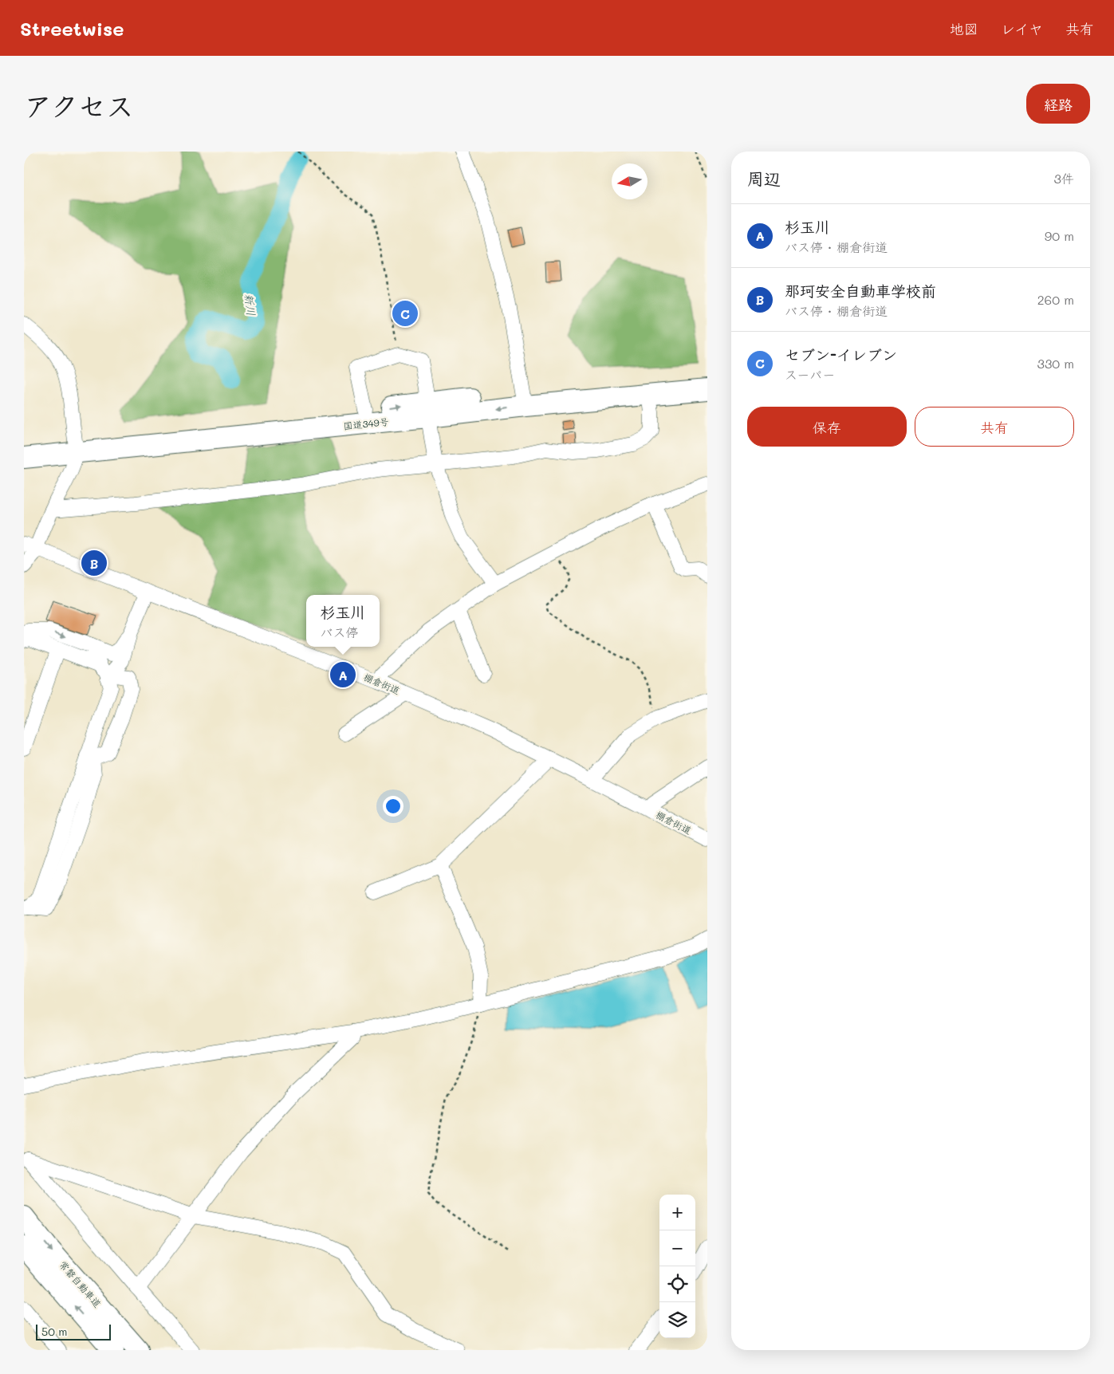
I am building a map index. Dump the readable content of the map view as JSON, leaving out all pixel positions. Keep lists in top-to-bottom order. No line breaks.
{"streets":{"highway":["国道349号","常磐自動車道"],"street":["棚倉街道"]},"water":["新川"],"scale_bar":"50 m","north":"left","page":{"header":"Streetwise","nav":["地図","レイヤ","共有"],"title":"アクセス","buttons":["経路",["保存","共有"]],"heading":["周辺","3件"],"list":[{"mark":"A","name":"杉玉川","note":"バス停 · 棚倉街道","value":"90 m"},{"mark":"B","name":"那珂安全自動車学校前","note":"バス停 · 棚倉街道","value":"260 m"},{"mark":"C","name":"セブン-イレブン","note":"スーパー","value":"330 m"}],"pins":["C","B","A"],"popup":["杉玉川","バス停"],"map_buttons":["+","−"],"scale":"50 m"}}
